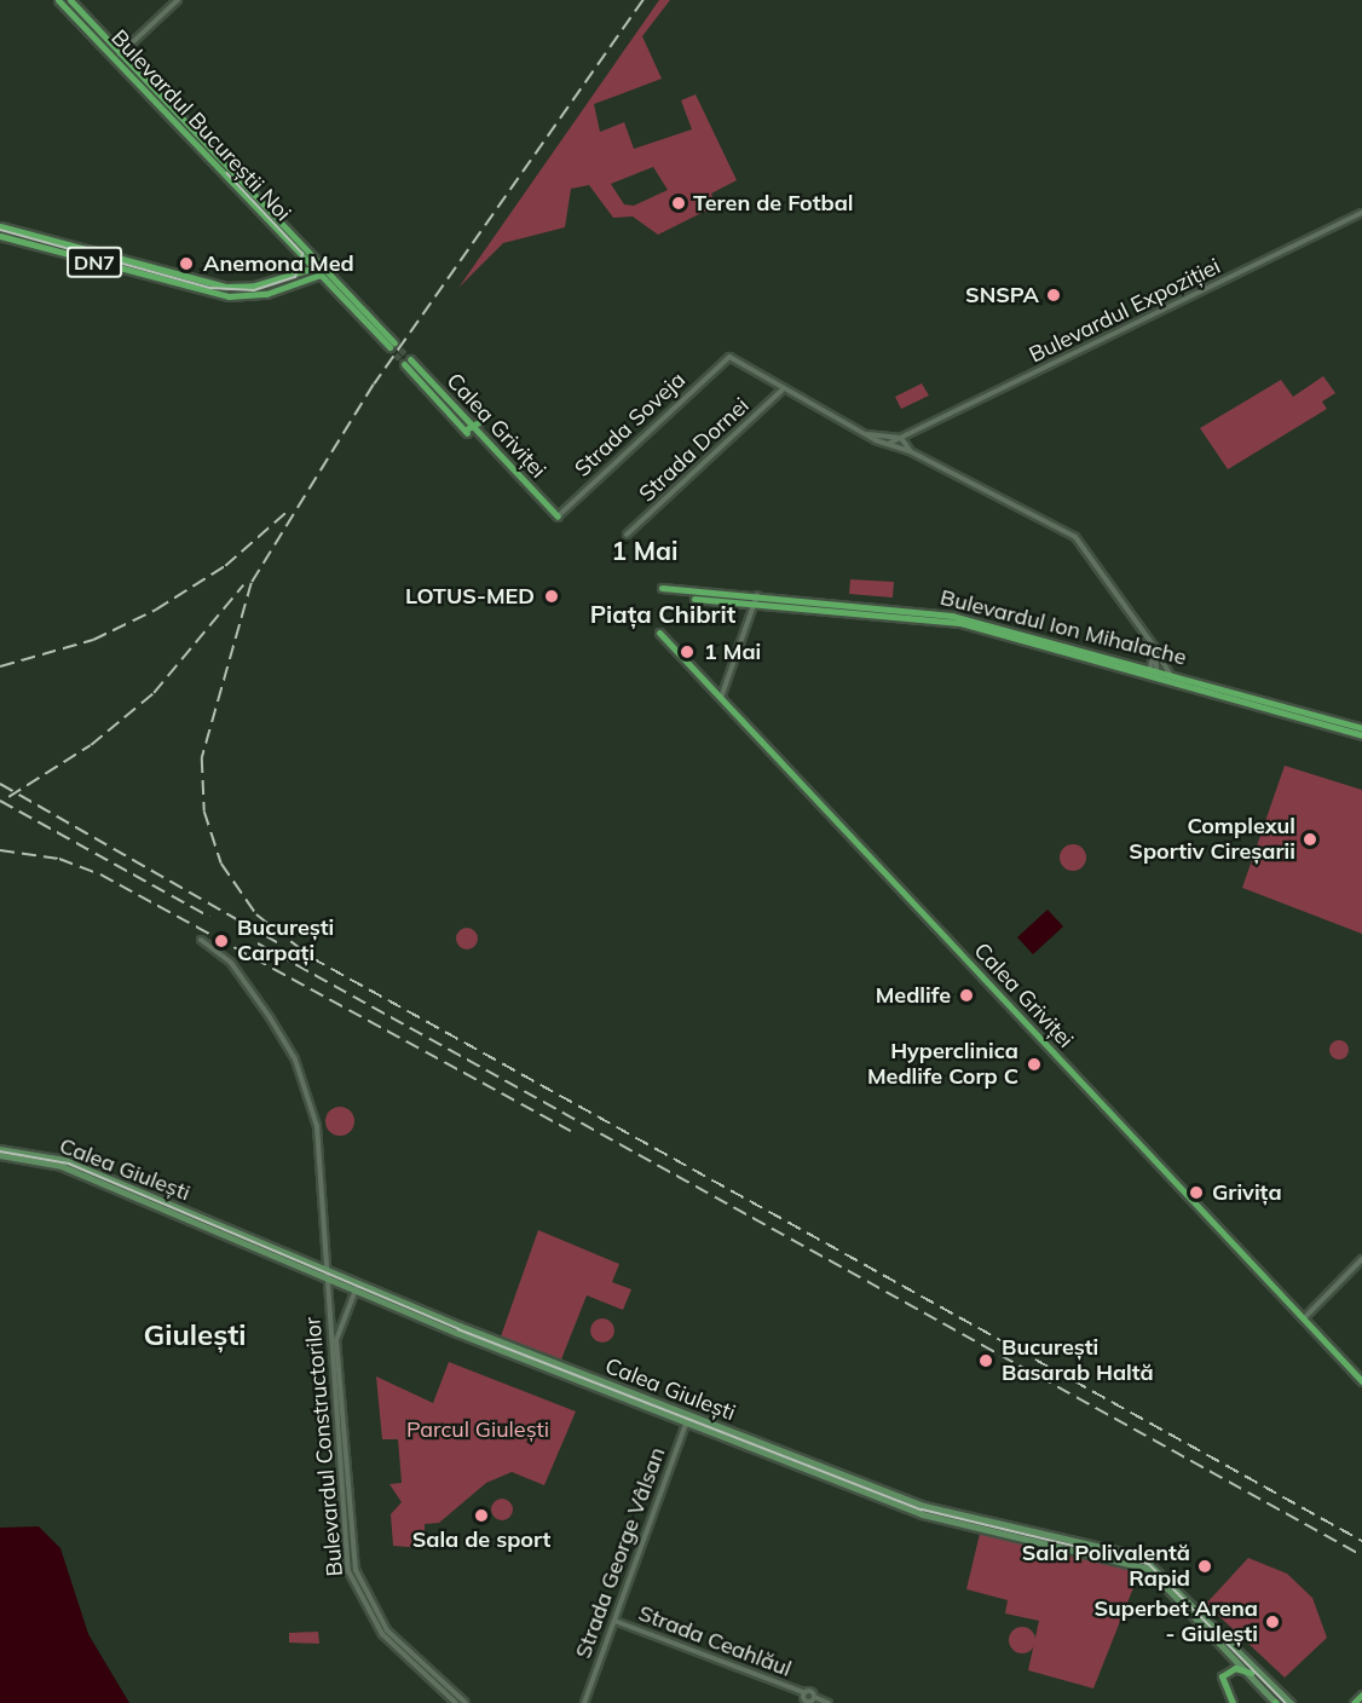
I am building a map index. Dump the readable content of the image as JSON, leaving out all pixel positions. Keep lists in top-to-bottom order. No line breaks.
{"streets":{"main road":["Bulevardul Bucureștii Noi","DN7","Calea Griviței","Bulevardul Ion Mihalache","Calea Giulești"],"street":["Bulevardul Expoziției","Strada Soveja","Strada Dornei","Bulevardul Constructorilor","Strada George Vâlsan","Strada Ceahlăul"]},"crossings":[["Bulevardul Bucureștii Noi","DN7"],["Strada Soveja","Calea Griviței"],["Strada Soveja","Strada Dornei"],["Calea Giulești","Bulevardul Constructorilor"],["Calea Giulești","Strada George Vâlsan"],["Strada George Vâlsan","Strada Ceahlăul"]],"districts":["1 Mai","Piața Chibrit","Giulești"],"parks":["Parcul Giulești"],"places":["Teren de Fotbal","Anemona Med","SNSPA","LOTUS-MED","1 Mai","Complexul Sportiv Cireșarii","București Carpați","Medlife","Hyperclinica Medlife Corp C","Grivița","București Basarab Haltă","Sala de sport","Sala Polivalentă Rapid","Superbet Arena - Giulești"]}
